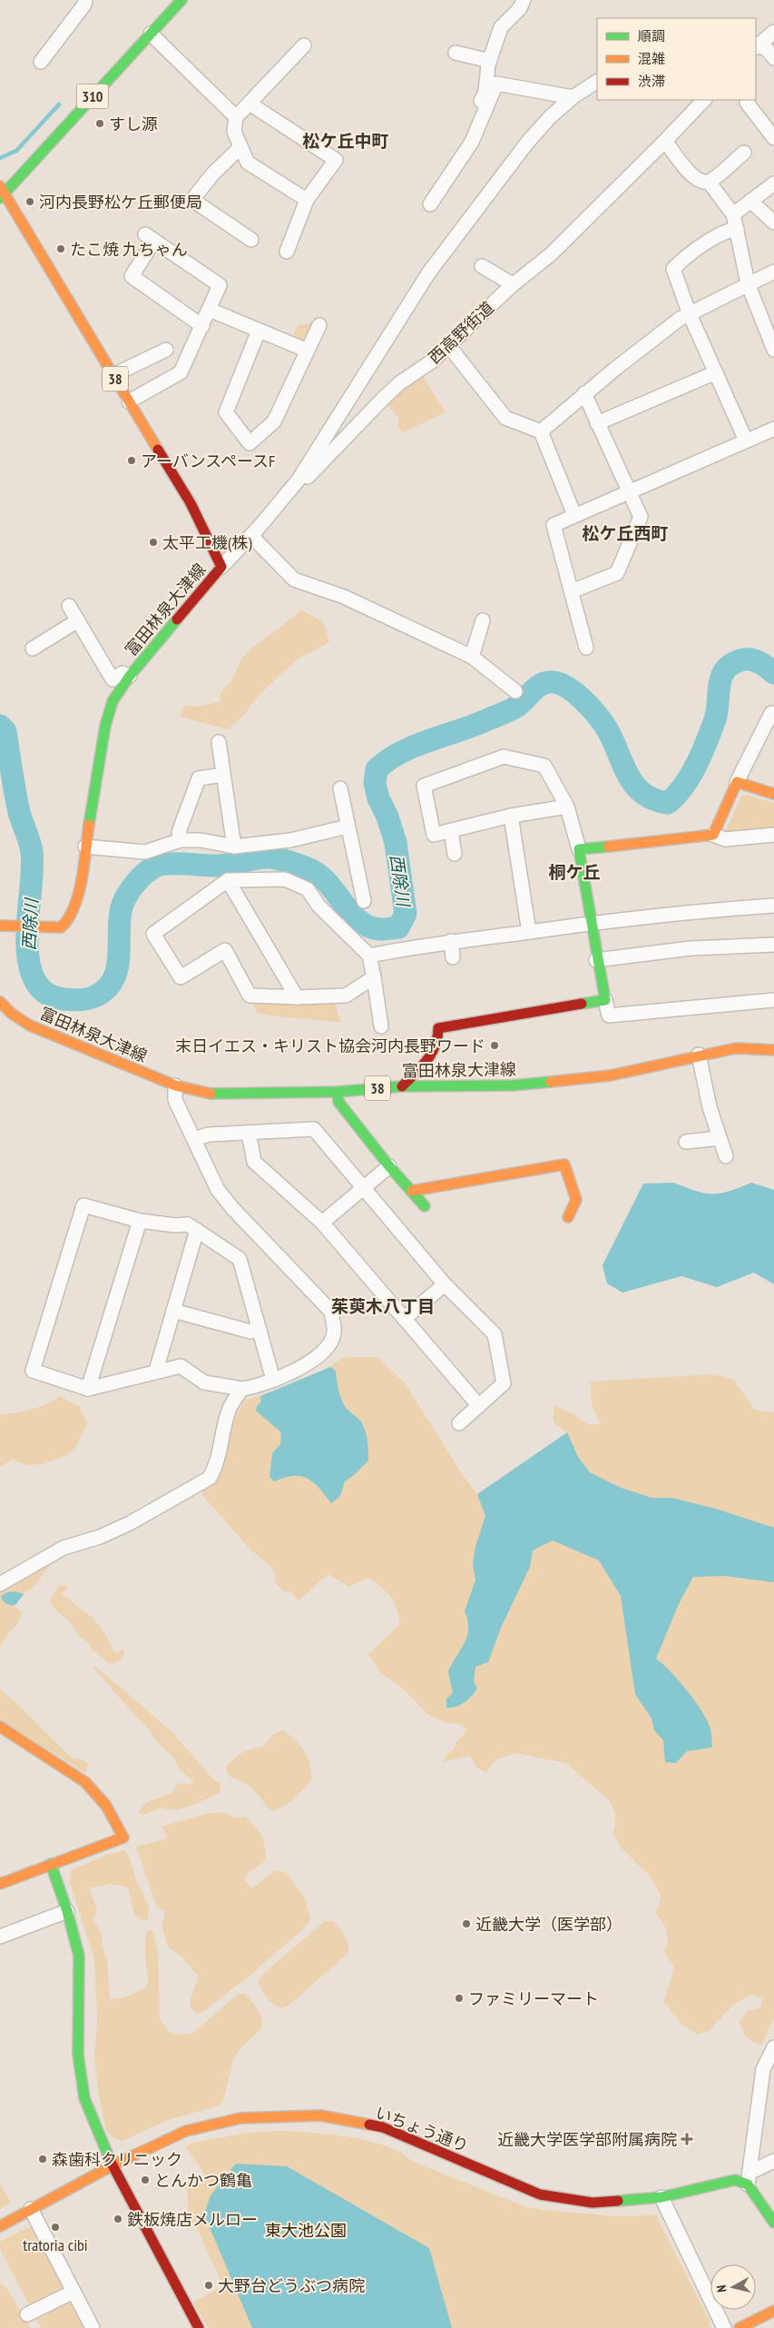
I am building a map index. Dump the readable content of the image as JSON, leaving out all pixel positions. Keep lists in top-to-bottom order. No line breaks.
{"streets":{"main road":["310","38","富田林泉大津線","いちょう通り"],"street":["西高野街道"]},"crossings":[["310","富田林泉大津線"],["西高野街道","富田林泉大津線"]],"districts":["松ケ丘中町","松ケ丘西町","桐ケ丘","茱萸木八丁目"],"water":["西除川"],"parks":["東大池公園"],"places":{"other":["すし源","河内長野松ケ丘郵便局","たこ焼 九ちゃん","アーバンスペースF","太平工機(株)","末日イエス・キリスト協会河内長野ワード","近畿大学（医学部）","ファミリーマート","森歯科クリニック","とんかつ鶴亀","鉄板焼店メルロー","tratoria cibi","大野台どうぶつ病院"],"health":["近畿大学医学部附属病院"]},"legend":["順調","混雑","渋滞"],"north":"left"}
